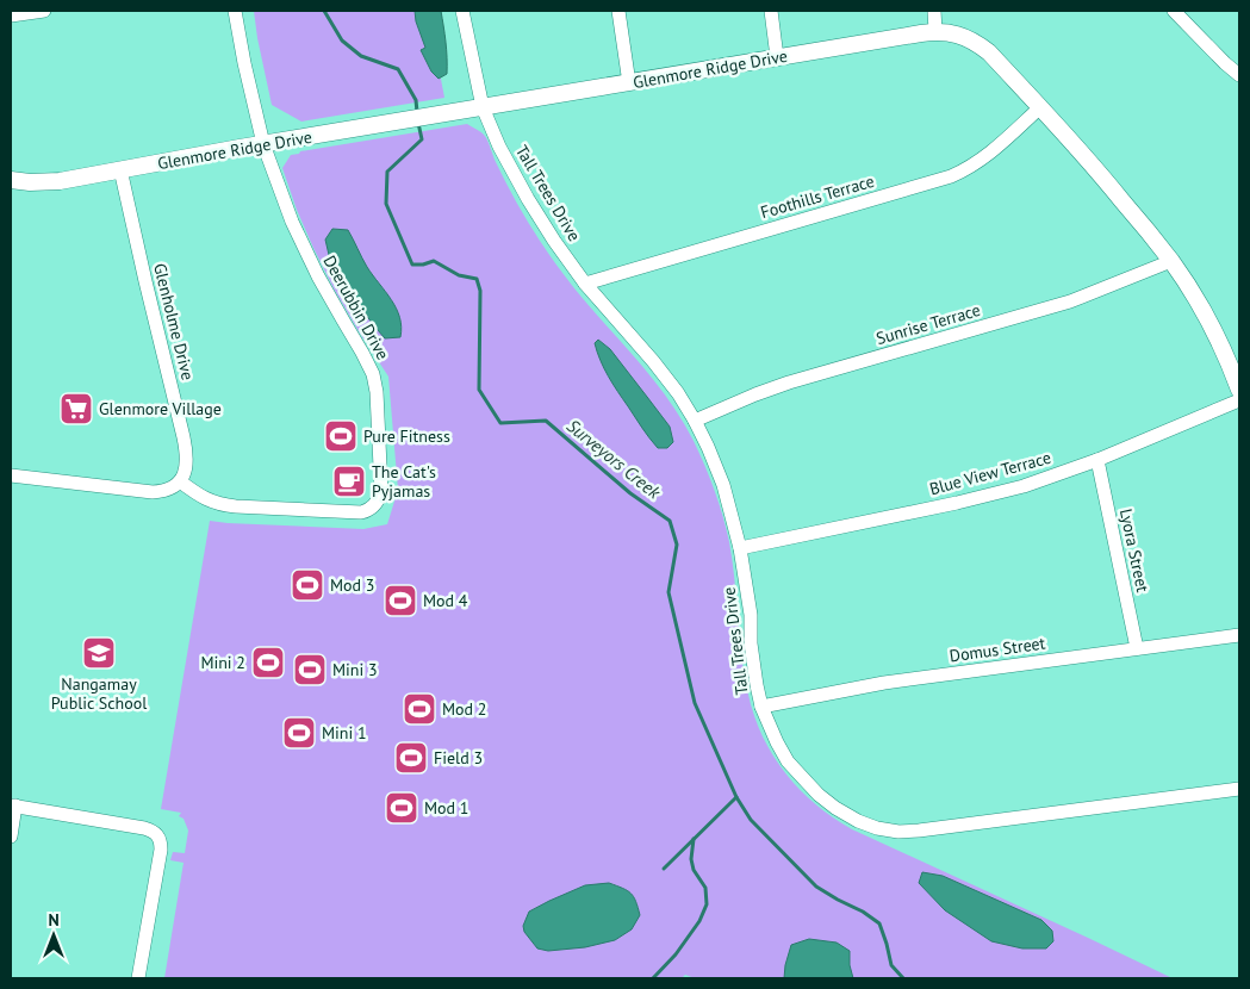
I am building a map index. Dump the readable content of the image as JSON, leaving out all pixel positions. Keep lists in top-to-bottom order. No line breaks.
{"streets":{"street":["Glenmore Ridge Drive","Tall Trees Drive","Foothills Terrace","Deerubbin Drive","Glenholme Drive","Sunrise Terrace","Blue View Terrace","Lyora Street","Domus Street"]},"crossings":[["Glenmore Ridge Drive","Tall Trees Drive"],["Glenmore Ridge Drive","Foothills Terrace"],["Glenmore Ridge Drive","Deerubbin Drive"],["Glenmore Ridge Drive","Glenholme Drive"],["Glenmore Ridge Drive","Sunrise Terrace"],["Tall Trees Drive","Foothills Terrace"],["Tall Trees Drive","Sunrise Terrace"],["Tall Trees Drive","Blue View Terrace"],["Tall Trees Drive","Domus Street"],["Deerubbin Drive","Glenholme Drive"],["Blue View Terrace","Lyora Street"],["Lyora Street","Domus Street"]],"water":["Surveyors Creek"],"places":{"supermarket":["Glenmore Village"],"sports":["Pure Fitness","Mod 3","Mod 4","Mini 2","Mini 3","Mod 2","Mini 1","Field 3","Mod 1"],"cafe":["The Cat's Pyjamas"],"school or university":["Nangamay Public School"]},"north":"top"}
